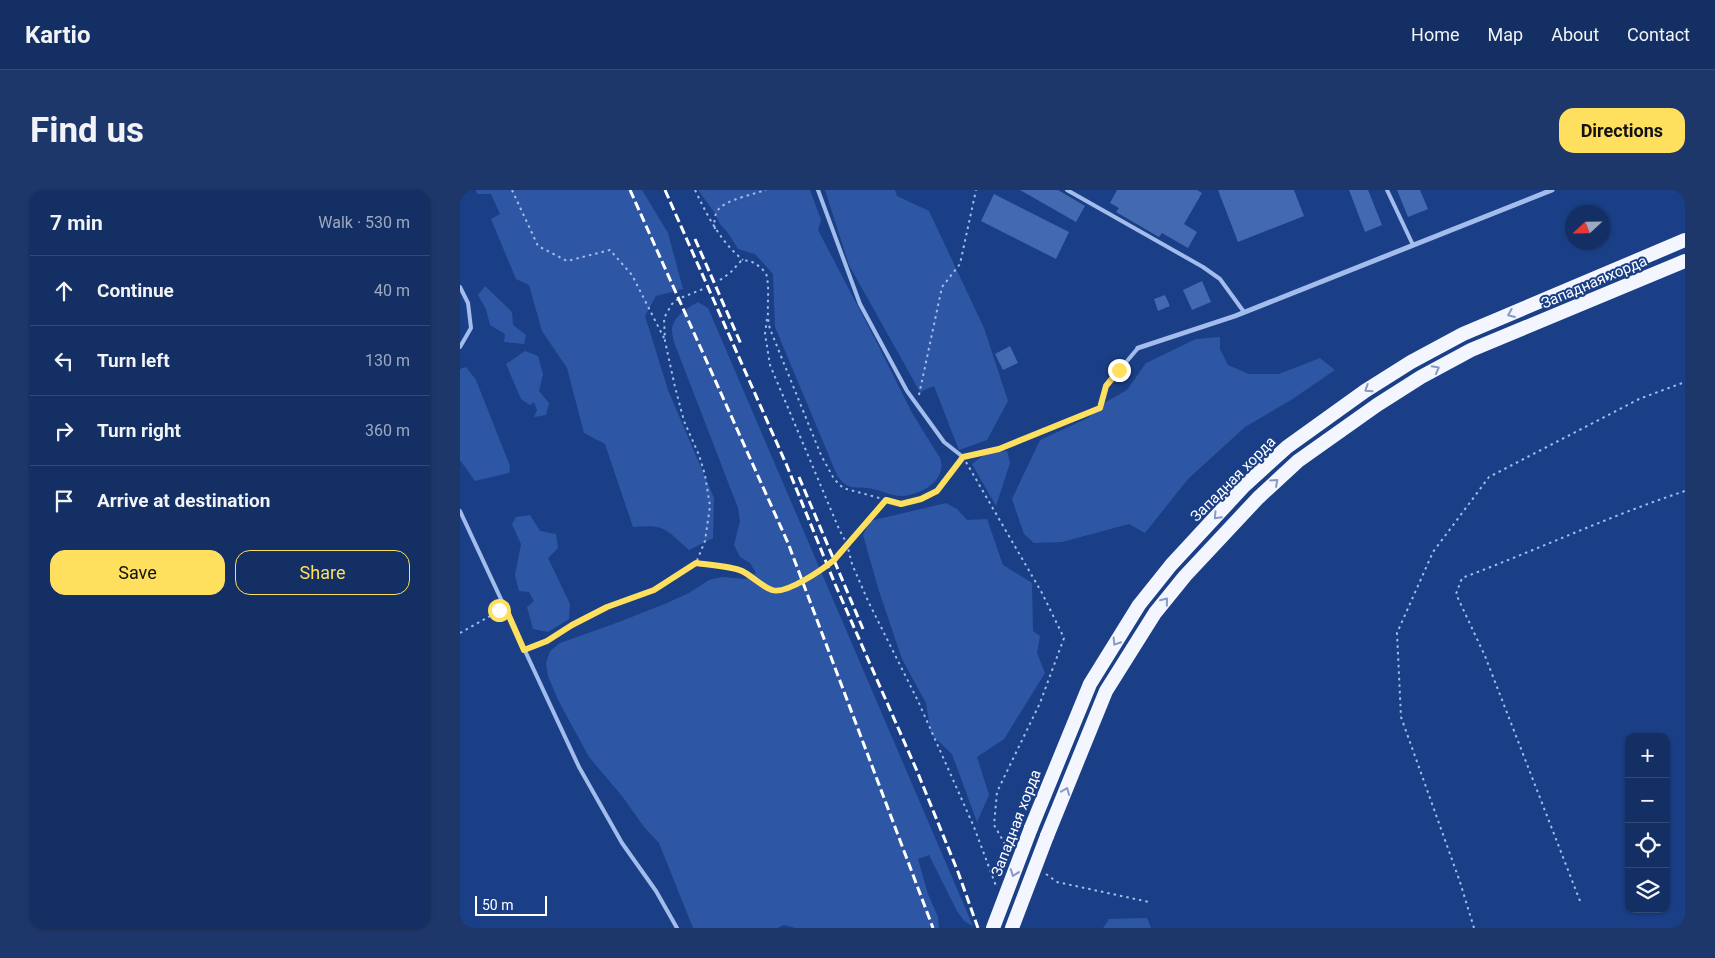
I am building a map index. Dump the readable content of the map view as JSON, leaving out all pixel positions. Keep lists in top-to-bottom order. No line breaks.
{"streets":{"highway":["Западная хорда"]},"scale_bar":"50 m","north":"left","page":{"header":"Kartio","nav":["Home","Map","About","Contact"],"buttons":["Directions",["Save","Share"]],"title":"Find us","heading":["7 min","Walk · 530 m"],"list":[["Continue","40 m"],["Turn left","130 m"],["Turn right","360 m"],"Arrive at destination"],"map_buttons":["+","−"],"scale":"50 m"}}
